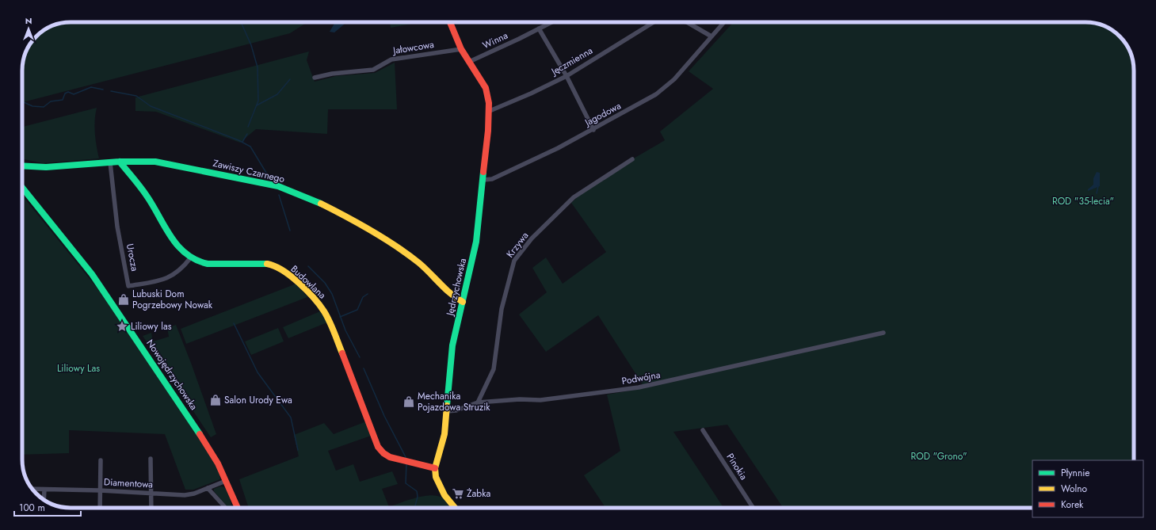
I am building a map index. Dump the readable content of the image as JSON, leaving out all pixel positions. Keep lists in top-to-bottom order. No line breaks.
{"streets":{"street":["Winna","Jałowcowa","Jęczmienna","Jagodowa","Zawiszy Czarnego","Krzywa","Urocza","Budowlana","Jędrzychowska","Nowojędrzychowska","Podwójna","Pinokia","Diamentowa"]},"crossings":[["Winna","Jędrzychowska"],["Jałowcowa","Jędrzychowska"],["Jęczmienna","Jędrzychowska"],["Jagodowa","Jędrzychowska"],["Zawiszy Czarnego","Urocza"],["Zawiszy Czarnego","Jędrzychowska"],["Krzywa","Podwójna"],["Urocza","Budowlana"],["Budowlana","Jędrzychowska"],["Jędrzychowska","Podwójna"],["Nowojędrzychowska","Diamentowa"]],"parks":["ROD \"35-lecia\"","Liliowy Las","ROD \"Grono\""],"places":{"shop":["Lubuski Dom Pogrzebowy Nowak","Salon Urody Ewa","Mechanika Pojazdowa Struzik"],"place":["Liliowy las"],"supermarket":["Żabka"]},"legend":["Płynnie","Wolno","Korek"],"scale_bar":"100 m","north":"top"}
